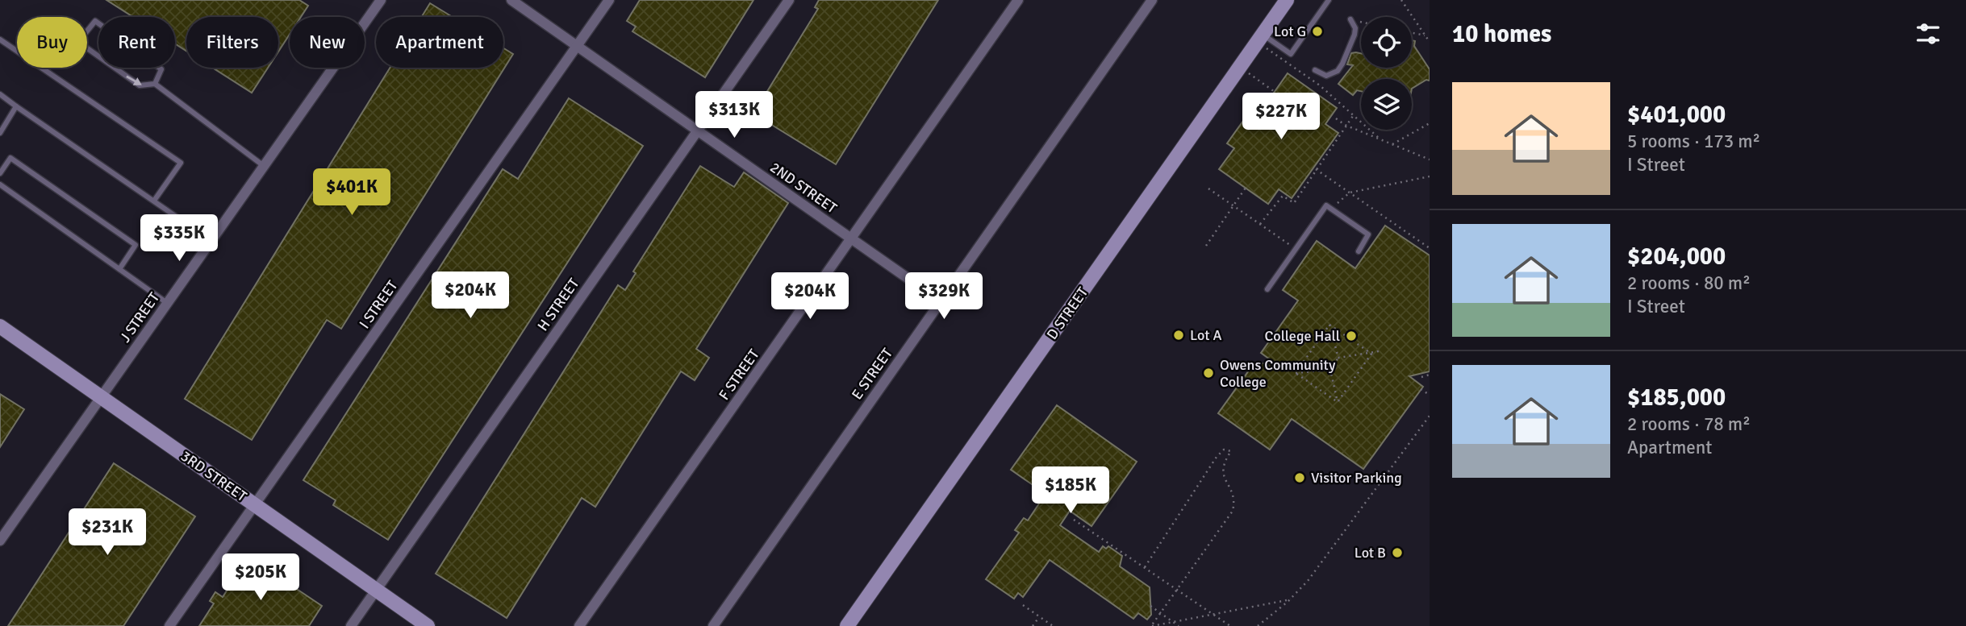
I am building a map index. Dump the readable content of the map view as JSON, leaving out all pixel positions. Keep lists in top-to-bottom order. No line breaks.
{"streets":{"street":["2ND STREET","I STREET","H STREET","D STREET","J STREET","E STREET","F STREET","3RD STREET"]},"crossings":[["2ND STREET","I STREET"],["2ND STREET","H STREET"],["2ND STREET","E STREET"],["2ND STREET","F STREET"],["I STREET","3RD STREET"],["H STREET","3RD STREET"],["J STREET","3RD STREET"]],"places":["Lot G","Lot A","College Hall","Owens Community College","Visitor Parking","Lot B"],"page":{"heading":"10 homes","chip":["Buy","Rent","Filters","New","Apartment"],"list":[{"name":"$401,000","note":"5 rooms · 173 m² · I Street"},{"name":"$204,000","note":"2 rooms · 80 m² · I Street"},{"name":"$185,000","note":"2 rooms · 78 m² · Apartment"}],"price":["$313K","$227K","$401K","$335K","$204K","$204K","$329K","$185K","$231K","$205K"]}}
